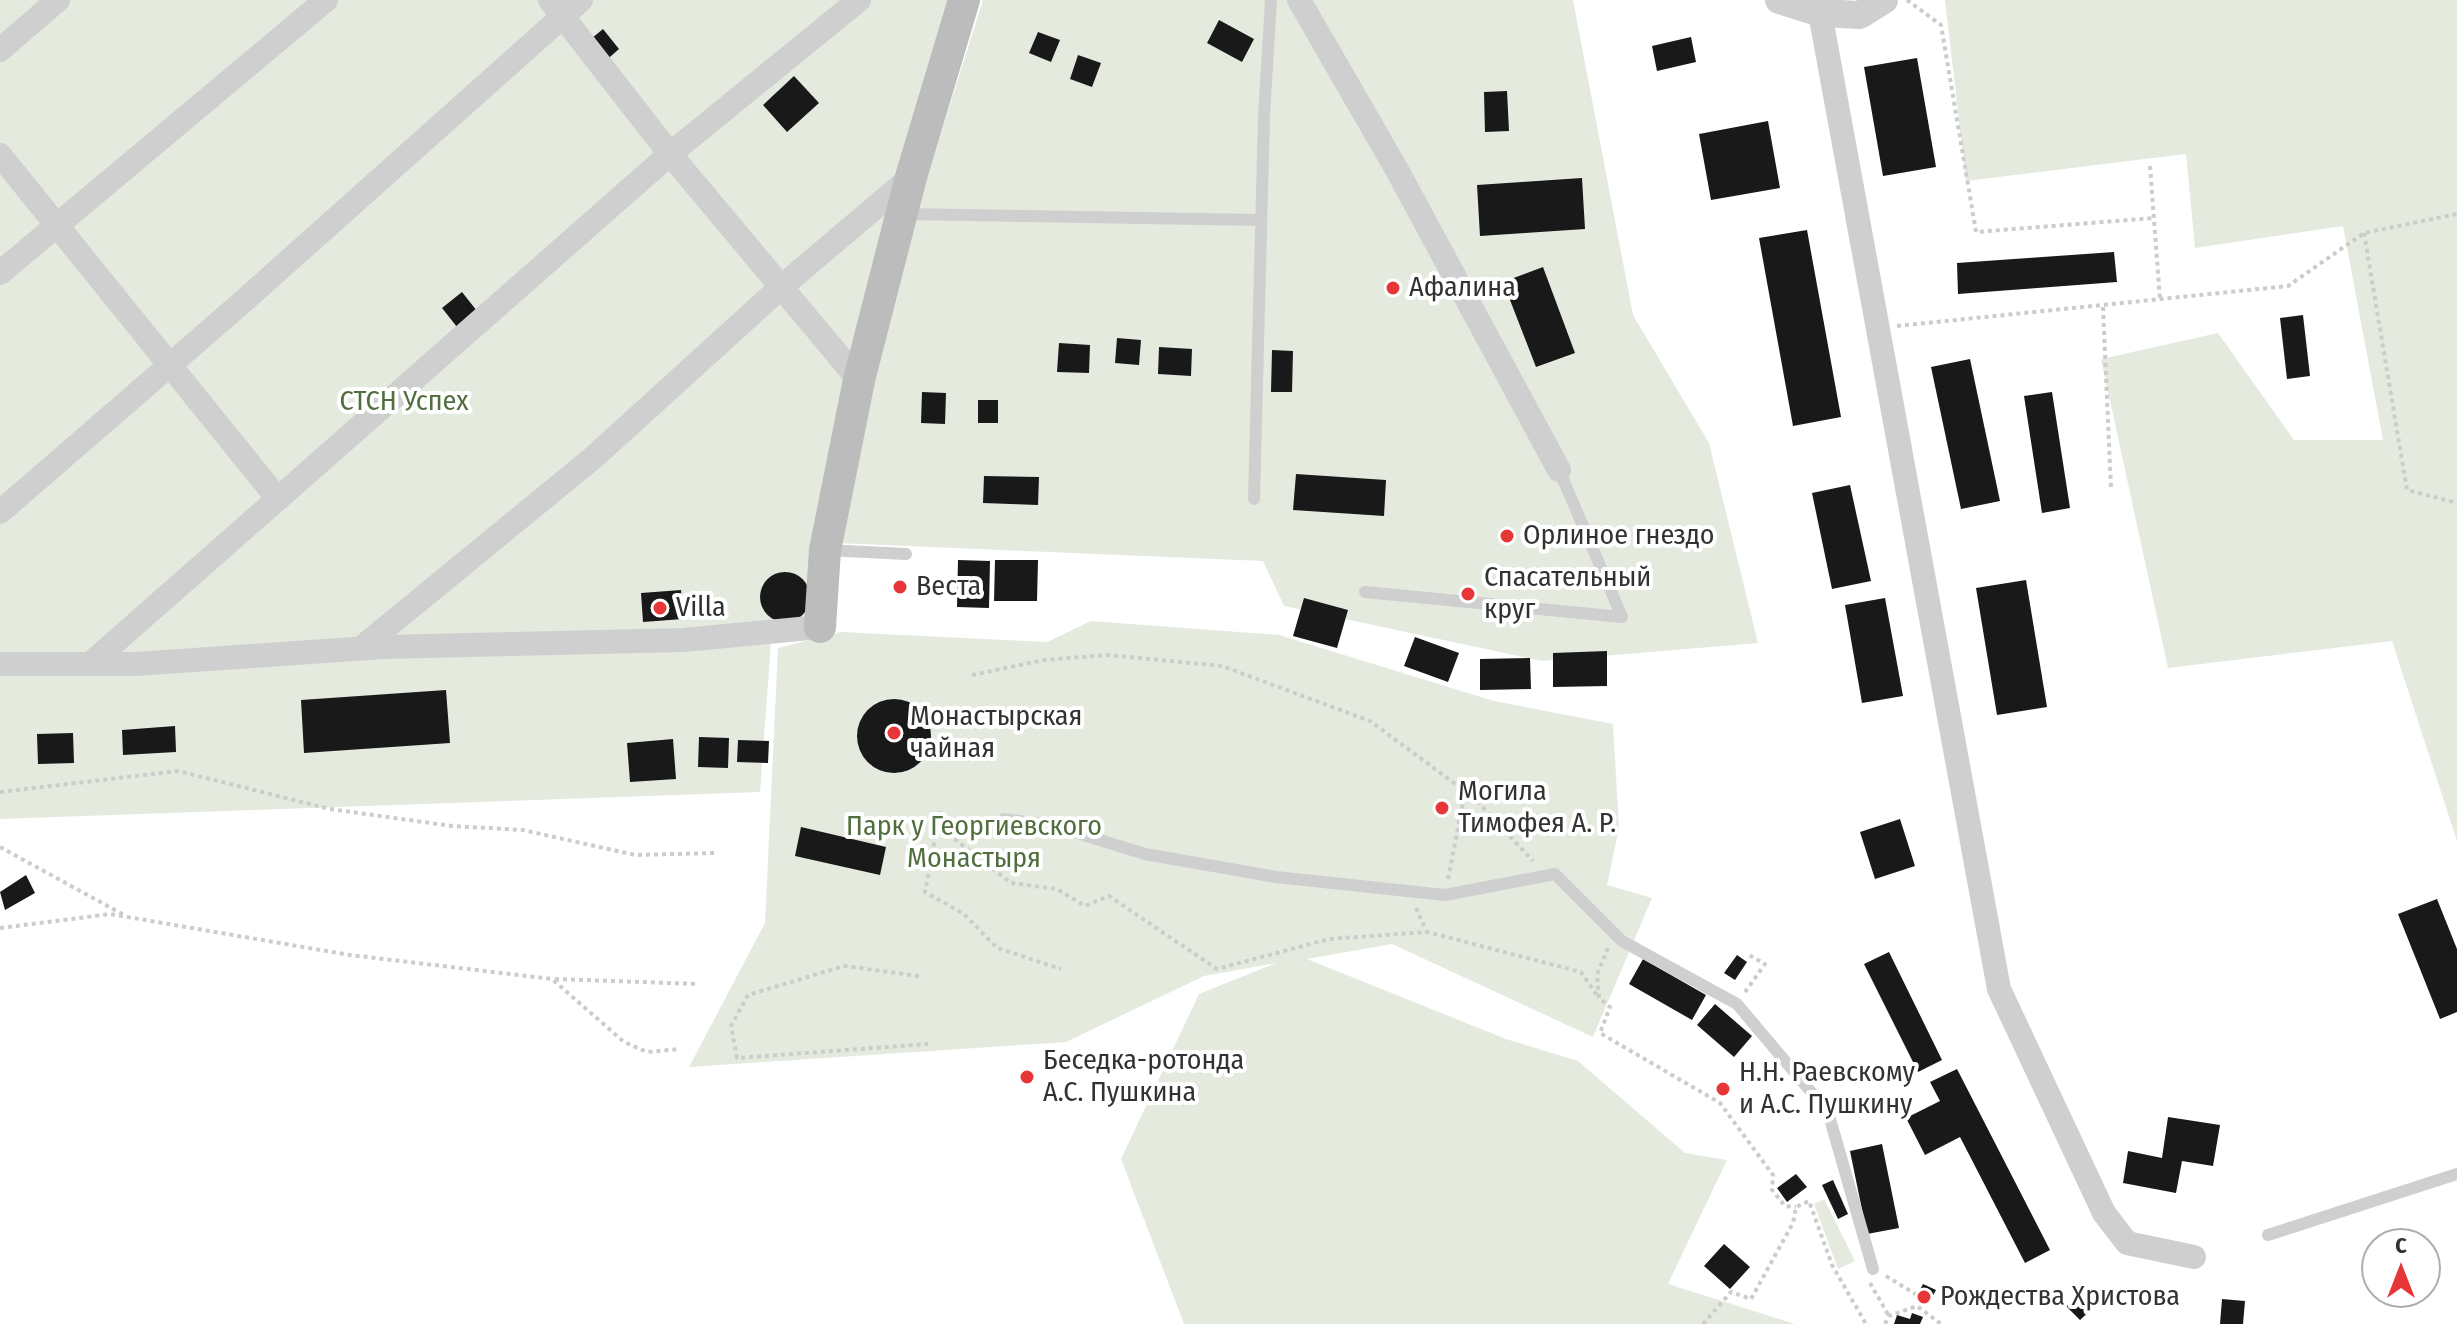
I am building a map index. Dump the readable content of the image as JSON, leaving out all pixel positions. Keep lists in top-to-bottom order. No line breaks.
{"parks":["СТСН Успех","Парк у Георгиевского Монастыря"],"places":["Афалина","Орлиное гнездо","Веста","Спасательный круг","Villa","Монастырская чайная","Могила Тимофея А. Р.","Беседка-ротонда А.С. Пушкина","Н.Н. Раевскому и А.С. Пушкину","Рождества Христова"],"north":"top"}
